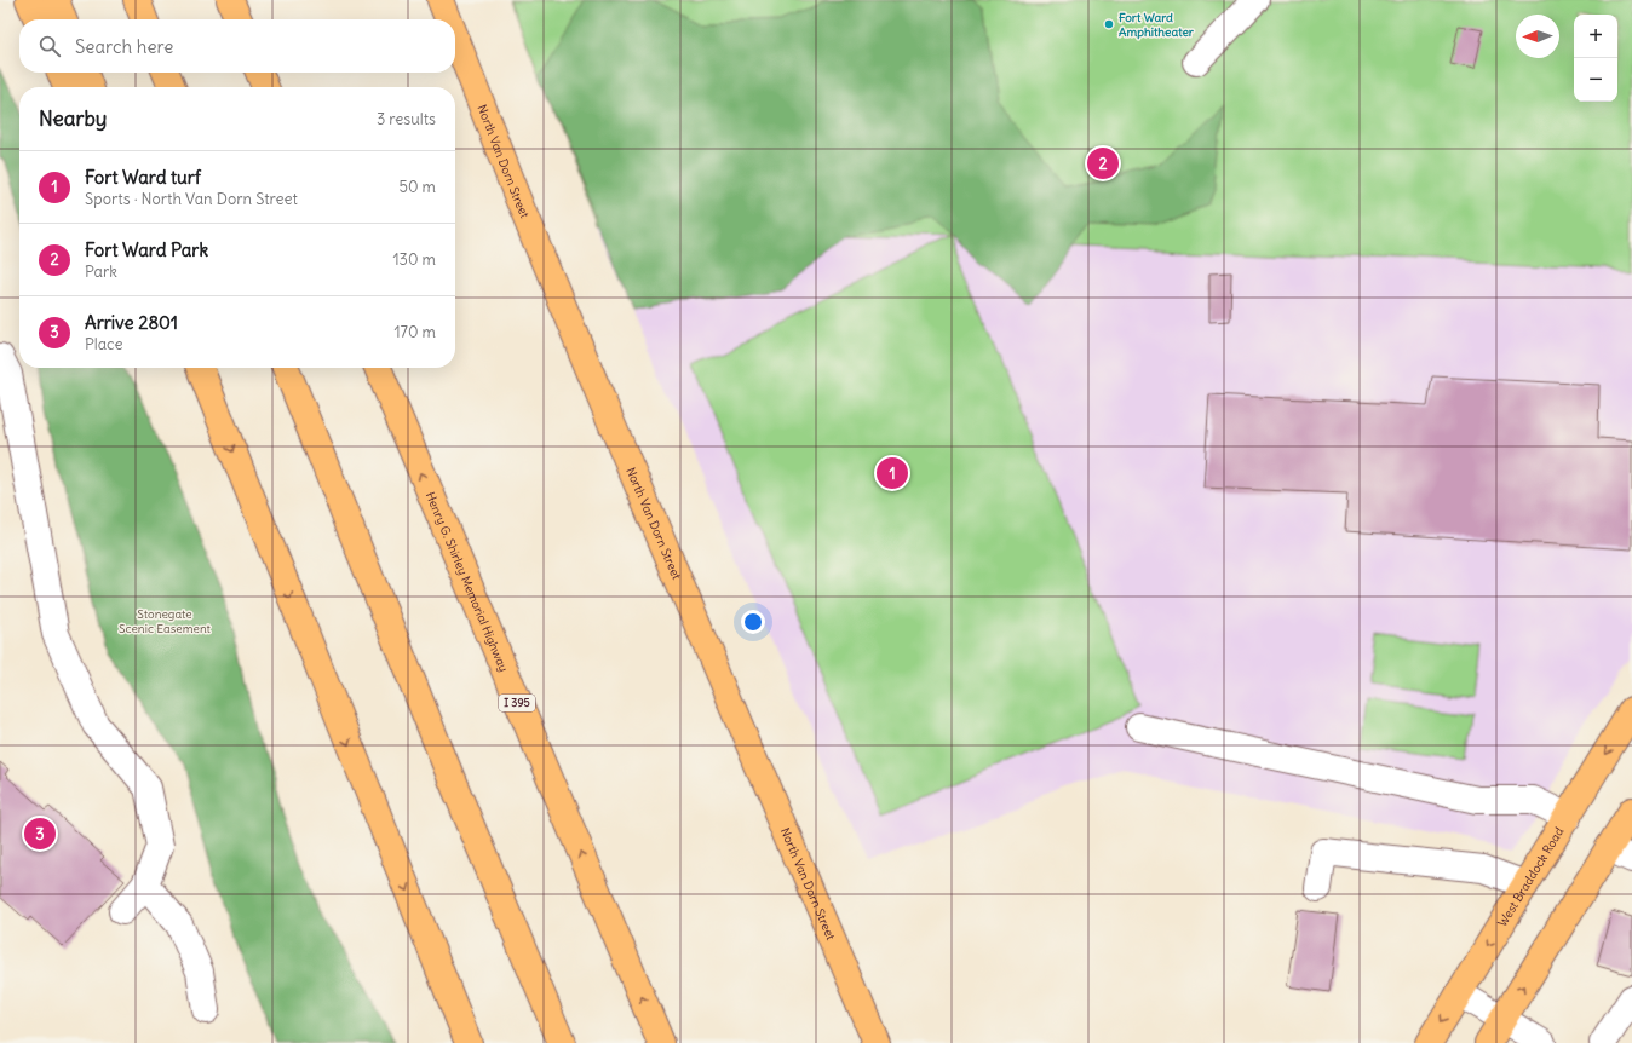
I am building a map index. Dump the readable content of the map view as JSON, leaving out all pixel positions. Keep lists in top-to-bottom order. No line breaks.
{"streets":{"main road":["North Van Dorn Street","Henry G. Shirley Memorial Highway","I 395","West Braddock Road"]},"parks":["Stonegate Scenic Easement"],"places":["Fort Ward Amphitheater"],"north":"left","page":{"map_buttons":["+","−"],"search":"Search here","heading":["Nearby","3 results"],"pins":["2","1","3"],"list":[{"mark":"1","name":"Fort Ward turf","note":"Sports · North Van Dorn Street","value":"50 m"},{"mark":"2","name":"Fort Ward Park","note":"Park","value":"130 m"},{"mark":"3","name":"Arrive 2801","note":"Place","value":"170 m"}]}}
